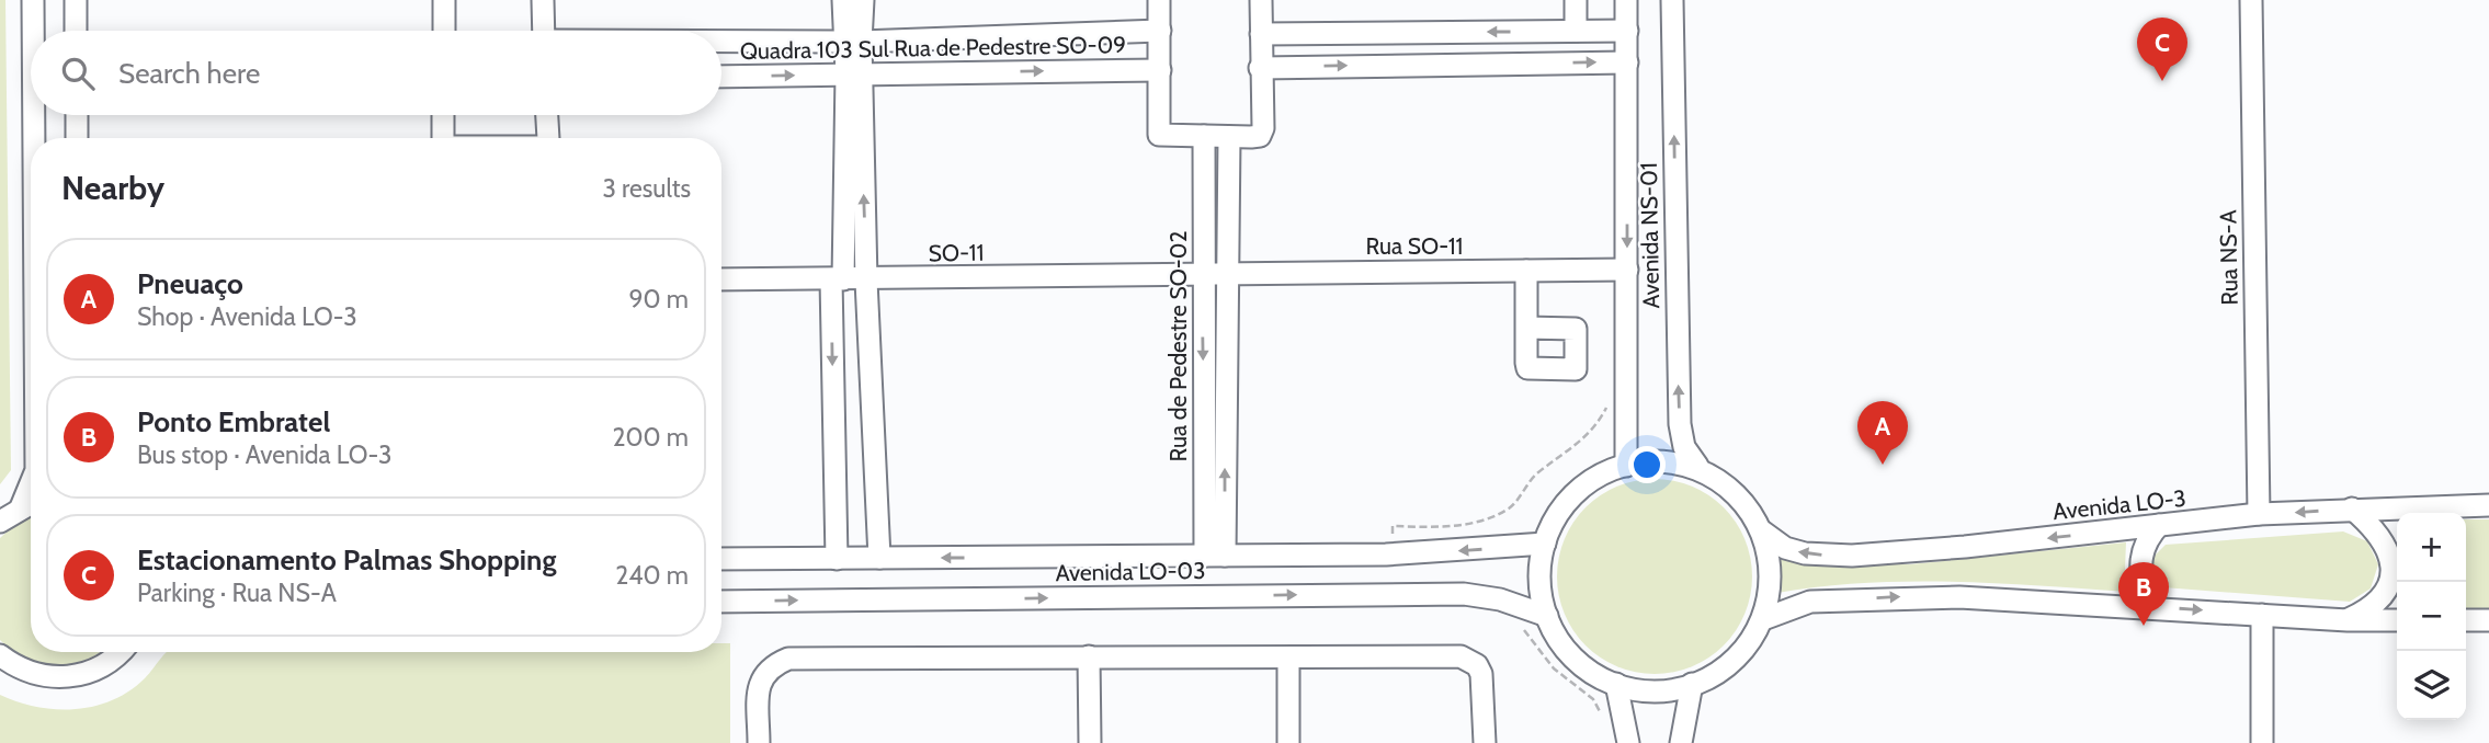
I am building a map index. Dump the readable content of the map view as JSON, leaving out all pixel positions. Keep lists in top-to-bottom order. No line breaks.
{"streets":{"street":["Quadra 103 Sul Rua de Pedestre SO-09","Avenida NS-01","Rua SO-11","SO-11","Rua NS-A","Rua de Pedestre SO-02","Avenida LO-3","Avenida LO-03"]},"crossings":[["Avenida NS-01","Rua SO-11"],["Avenida NS-01","Avenida LO-3"],["Avenida NS-01","Avenida LO-03"],["Rua SO-11","SO-11"],["Rua SO-11","Rua de Pedestre SO-02"],["SO-11","Rua de Pedestre SO-02"],["Rua NS-A","Avenida LO-3"],["Rua de Pedestre SO-02","Avenida LO-03"],["Avenida LO-3","Avenida LO-03"]],"page":{"pins":["C","A","B"],"search":"Search here","heading":["Nearby","3 results"],"list":[{"mark":"A","name":"Pneuaço","note":"Shop · Avenida LO-3","value":"90 m"},{"mark":"B","name":"Ponto Embratel","note":"Bus stop · Avenida LO-3","value":"200 m"},{"mark":"C","name":"Estacionamento Palmas Shopping","note":"Parking · Rua NS-A","value":"240 m"}],"map_buttons":["+","−"]}}
